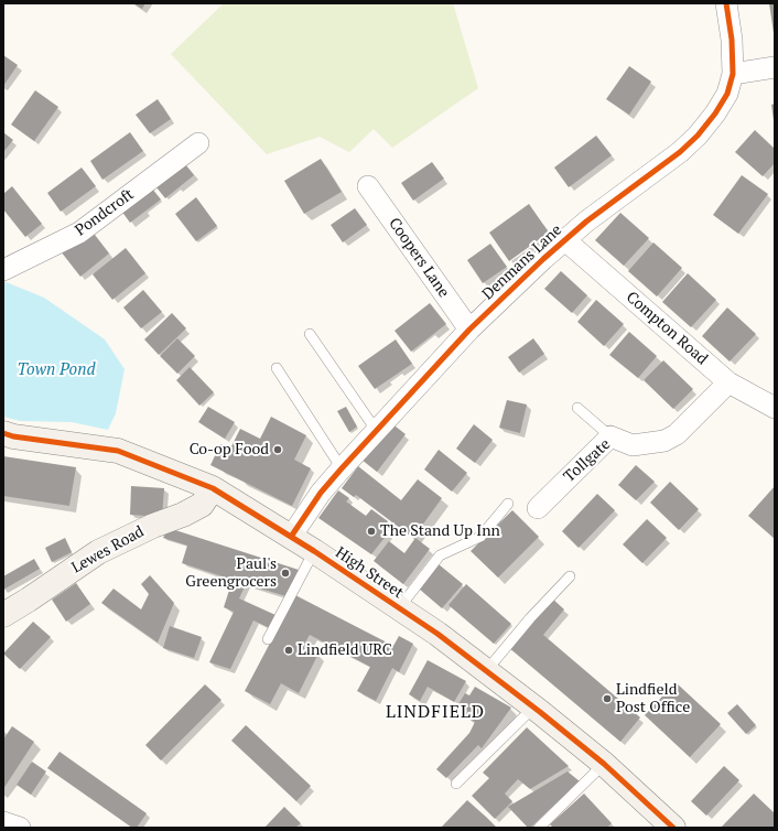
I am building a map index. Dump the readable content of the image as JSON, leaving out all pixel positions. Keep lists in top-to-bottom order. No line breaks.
{"streets":{"main road":["Lewes Road","High Street"],"street":["Pondcroft","Coopers Lane","Denmans Lane","Compton Road","Tollgate"]},"crossings":[["Coopers Lane","Denmans Lane"],["Denmans Lane","Compton Road"],["Denmans Lane","High Street"],["Compton Road","Tollgate"],["Lewes Road","High Street"]],"districts":["LINDFIELD"],"water":["Town Pond"],"places":["Co-op Food","The Stand Up Inn","Paul's Greengrocers","Lindfield URC","Lindfield Post Office"]}
